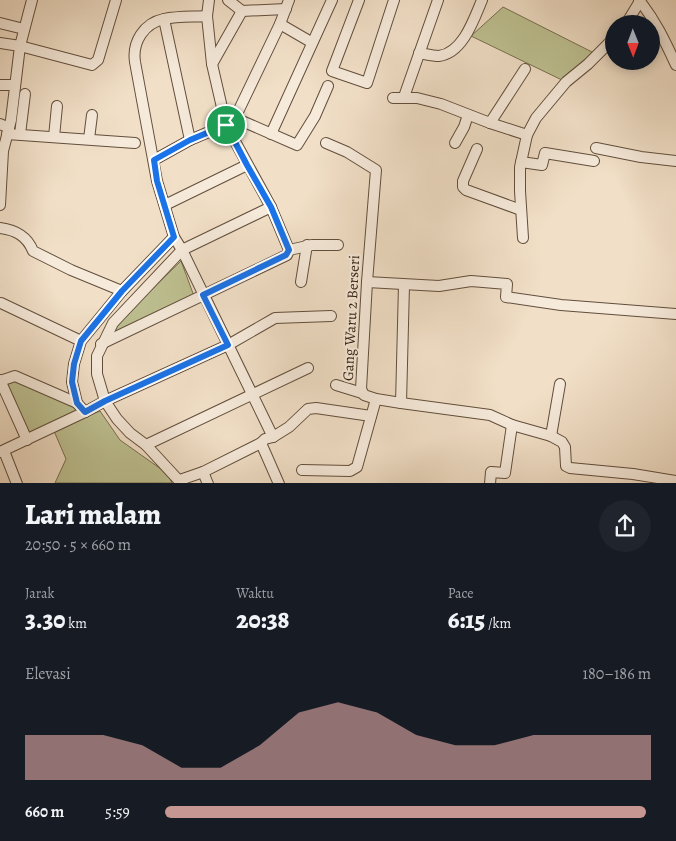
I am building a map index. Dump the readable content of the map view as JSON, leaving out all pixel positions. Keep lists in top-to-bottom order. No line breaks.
{"streets":{"street":["Gang Waru 2 Berseri"]},"north":"bottom","page":{"heading":["Lari malam","20:50 · 5 × 660 m"],"stats":[["Jarak","3.30 km"],["Waktu","20:38"],["Pace","6:15 /km"]],"chart":["Elevasi","180–186 m"],"list":[{"name":"660 m","note":"5:59"}]}}
